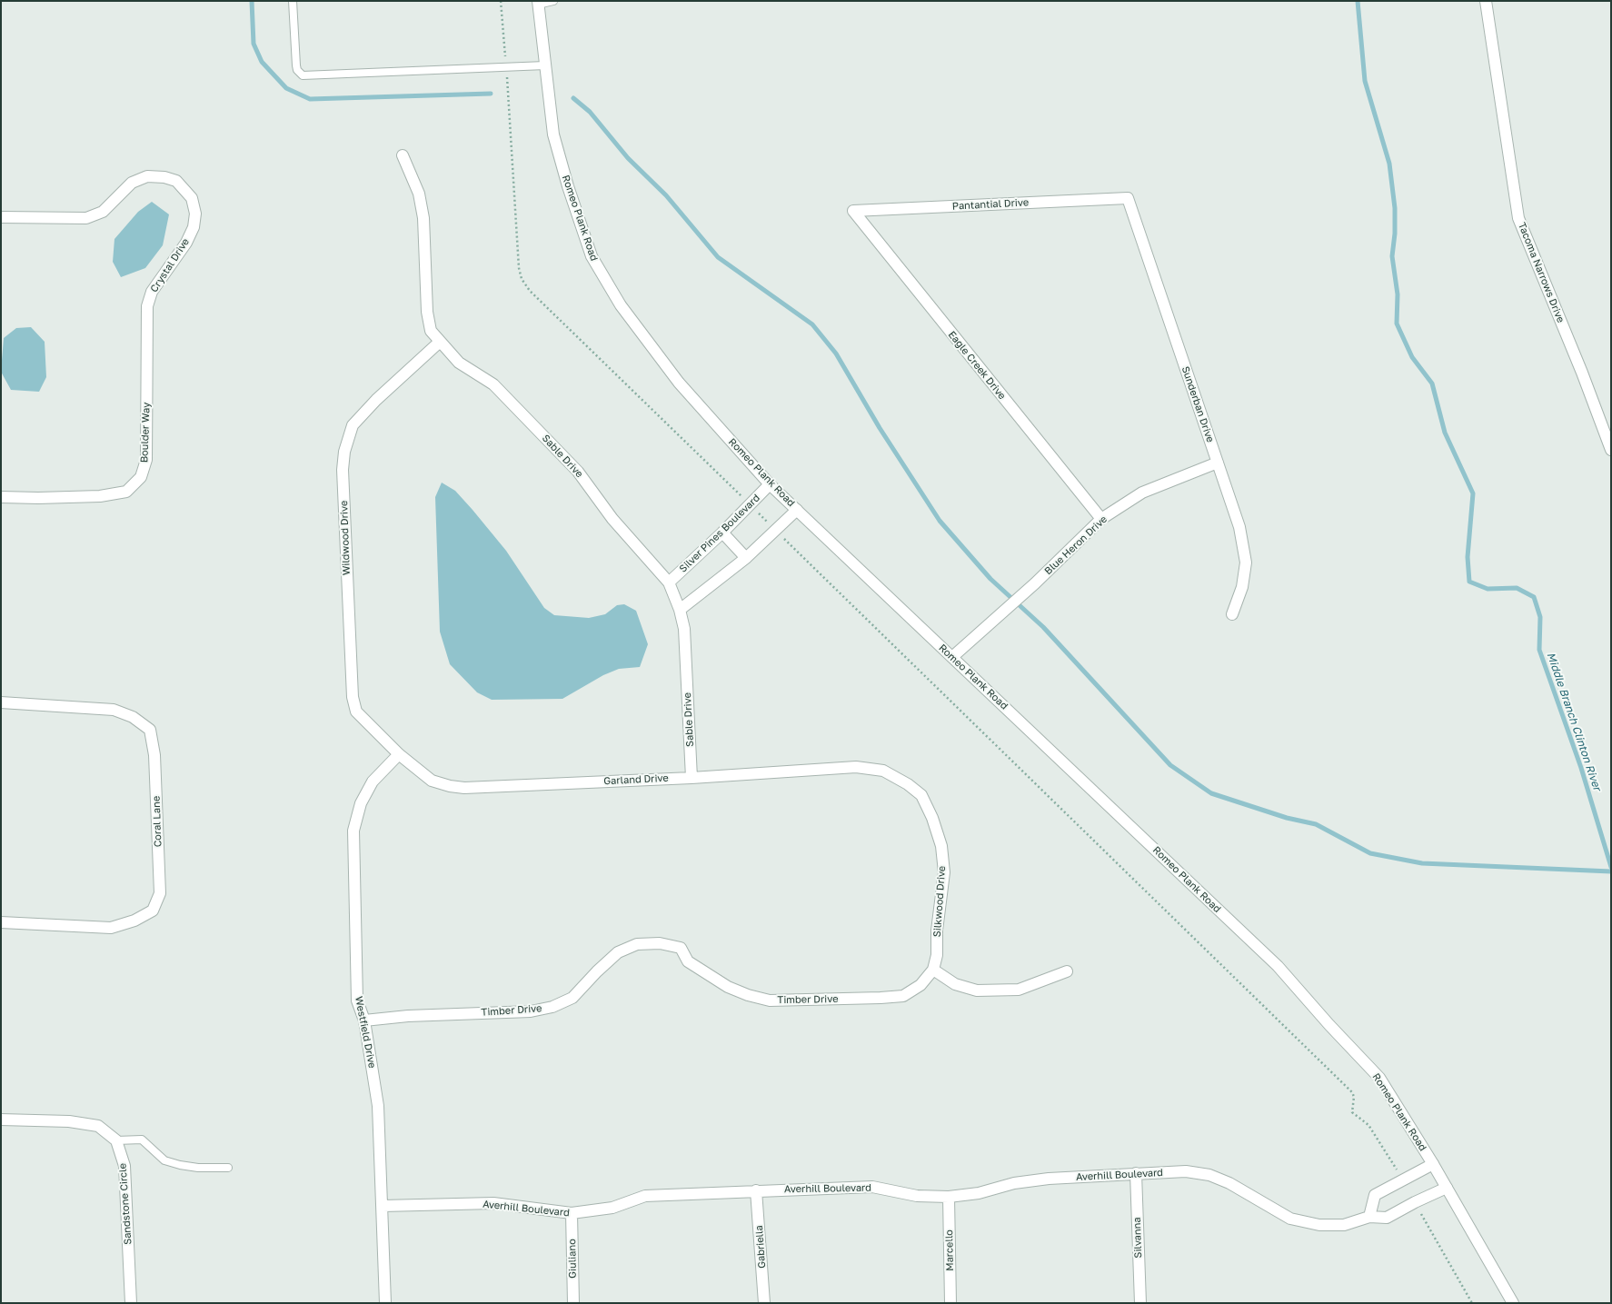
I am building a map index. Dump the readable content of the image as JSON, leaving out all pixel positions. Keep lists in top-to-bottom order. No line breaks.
{"streets":{"street":["Pantantial Drive","Romeo Plank Road","Crystal Drive","Tacoma Narrows Drive","Eagle Creek Drive","Sunderban Drive","Boulder Way","Sable Drive","Silver Pines Boulevard","Wildwood Drive","Blue Heron Drive","Garland Drive","Coral Lane","Silkwood Drive","Timber Drive","Westfield Drive","Averhill Boulevard","Sandstone Circle","Silvanna","Gabriella","Marcello","Giuliano"]},"crossings":[["Pantantial Drive","Eagle Creek Drive"],["Pantantial Drive","Sunderban Drive"],["Romeo Plank Road","Silver Pines Boulevard"],["Romeo Plank Road","Blue Heron Drive"],["Romeo Plank Road","Averhill Boulevard"],["Crystal Drive","Boulder Way"],["Eagle Creek Drive","Blue Heron Drive"],["Sunderban Drive","Blue Heron Drive"],["Sable Drive","Silver Pines Boulevard"],["Sable Drive","Wildwood Drive"],["Sable Drive","Garland Drive"],["Wildwood Drive","Garland Drive"],["Wildwood Drive","Westfield Drive"],["Garland Drive","Silkwood Drive"],["Garland Drive","Westfield Drive"],["Silkwood Drive","Timber Drive"],["Timber Drive","Westfield Drive"],["Westfield Drive","Averhill Boulevard"],["Averhill Boulevard","Silvanna"],["Averhill Boulevard","Gabriella"],["Averhill Boulevard","Marcello"],["Averhill Boulevard","Giuliano"]],"water":["Middle Branch Clinton River"]}
